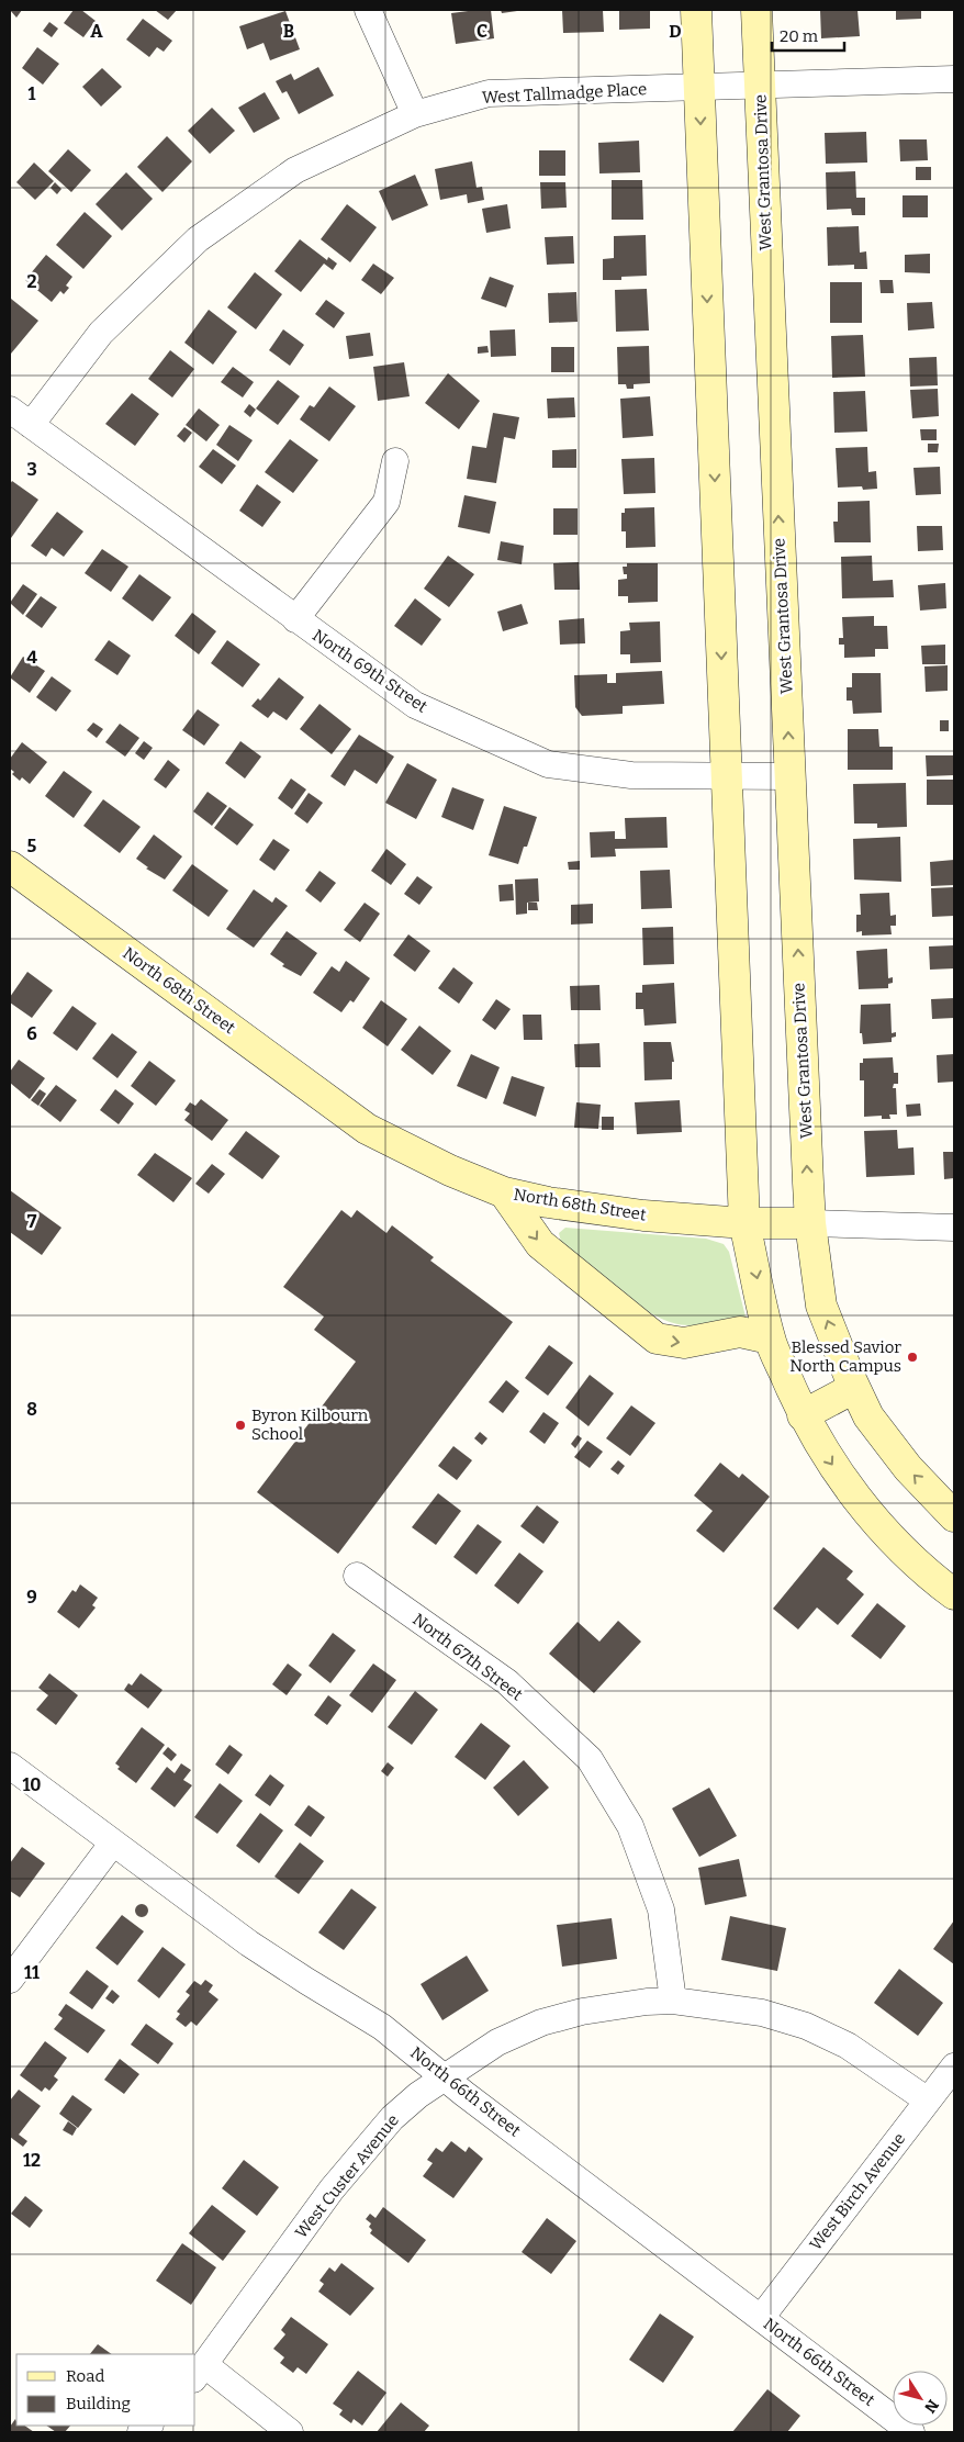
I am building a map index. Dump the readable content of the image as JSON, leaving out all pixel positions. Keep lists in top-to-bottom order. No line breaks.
{"streets":{"street":["West Tallmadge Place","West Grantosa Drive","North 69th Street","North 68th Street","North 67th Street","North 66th Street","West Custer Avenue","West Birch Avenue"]},"crossings":[["West Tallmadge Place","West Grantosa Drive"],["West Tallmadge Place","North 69th Street"],["West Grantosa Drive","North 69th Street"],["West Grantosa Drive","North 68th Street"],["North 67th Street","West Custer Avenue"],["North 66th Street","West Custer Avenue"],["North 66th Street","West Birch Avenue"]],"places":["Blessed Savior North Campus","Byron Kilbourn School"],"legend":["Road","Building"],"scale_bar":"20 m","north":"bottom right","grid":{"columns":["A","B","C","D"],"rows":["1","2","3","4","5","6","7","8","9","10","11","12"]}}
